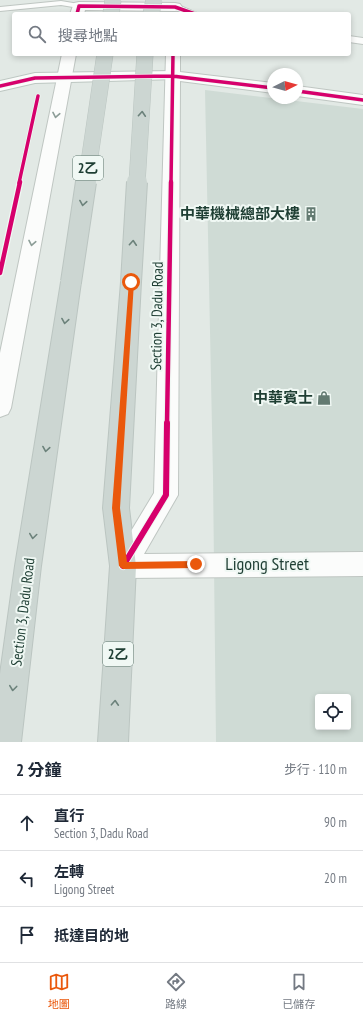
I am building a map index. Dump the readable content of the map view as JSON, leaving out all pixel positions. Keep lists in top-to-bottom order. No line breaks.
{"streets":{"main road":["2乙","Section 3, Dadu Road"],"street":["Ligong Street"]},"crossings":[["Section 3, Dadu Road","Ligong Street"]],"places":{"building":["中華機械總部大樓"],"shop":["中華賓士"]},"north":"right","page":{"search":"搜尋地點","heading":["2 分鐘","步行 · 110 m"],"list":[["直行","Section 3, Dadu Road","90 m"],["左轉","Ligong Street","20 m"],"抵達目的地"],"nav":["地圖","路線","已儲存"]}}
